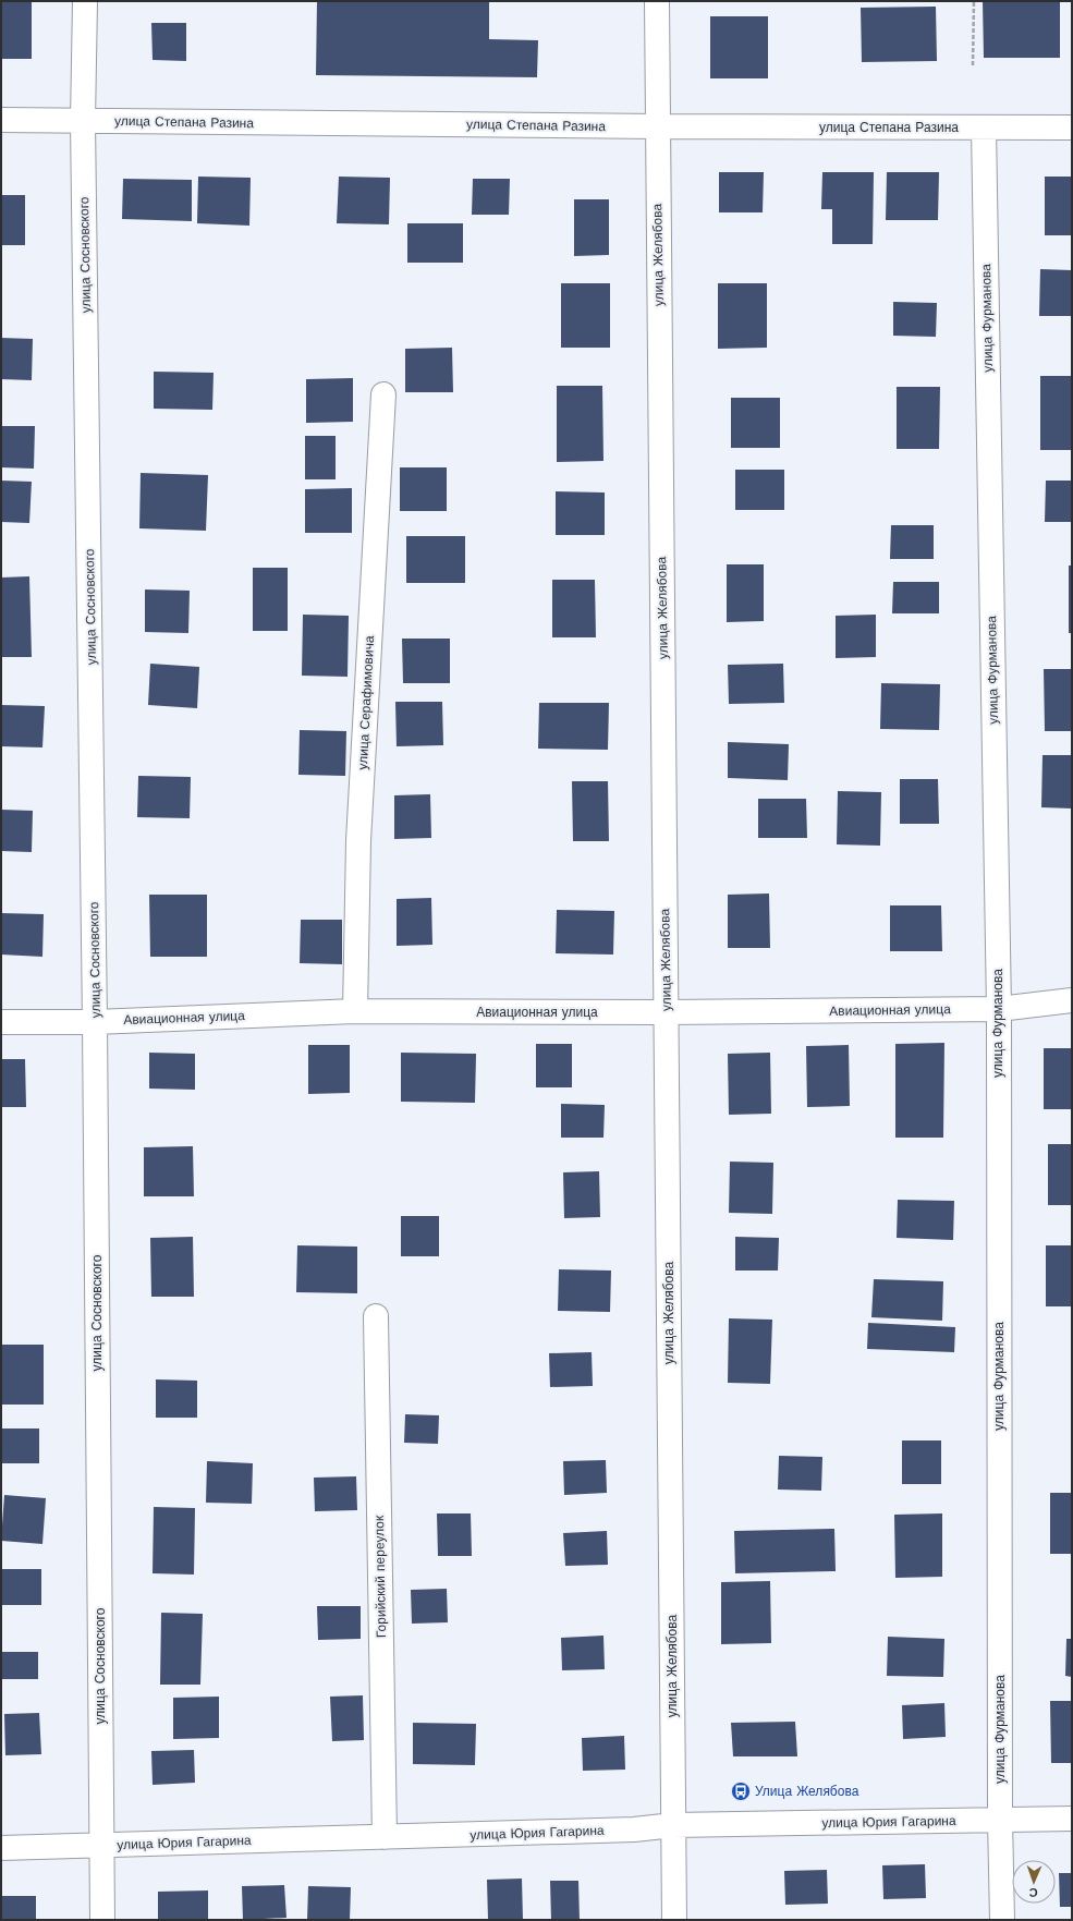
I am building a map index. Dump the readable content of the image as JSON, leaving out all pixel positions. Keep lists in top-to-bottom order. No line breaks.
{"streets":{"street":["улица Степана Разина","улица Сосновского","улица Желябова","улица Фурманова","улица Серафимовича","Авиационная улица","Горийский переулок","улица Юрия Гагарина"]},"crossings":[["улица Степана Разина","улица Сосновского"],["улица Степана Разина","улица Желябова"],["улица Степана Разина","улица Фурманова"],["улица Сосновского","Авиационная улица"],["улица Сосновского","улица Юрия Гагарина"],["улица Желябова","Авиационная улица"],["улица Желябова","улица Юрия Гагарина"],["улица Фурманова","Авиационная улица"],["улица Фурманова","улица Юрия Гагарина"],["улица Серафимовича","Авиационная улица"],["Горийский переулок","улица Юрия Гагарина"]],"places":{"bus stop":["Улица Желябова"]},"north":"bottom"}
